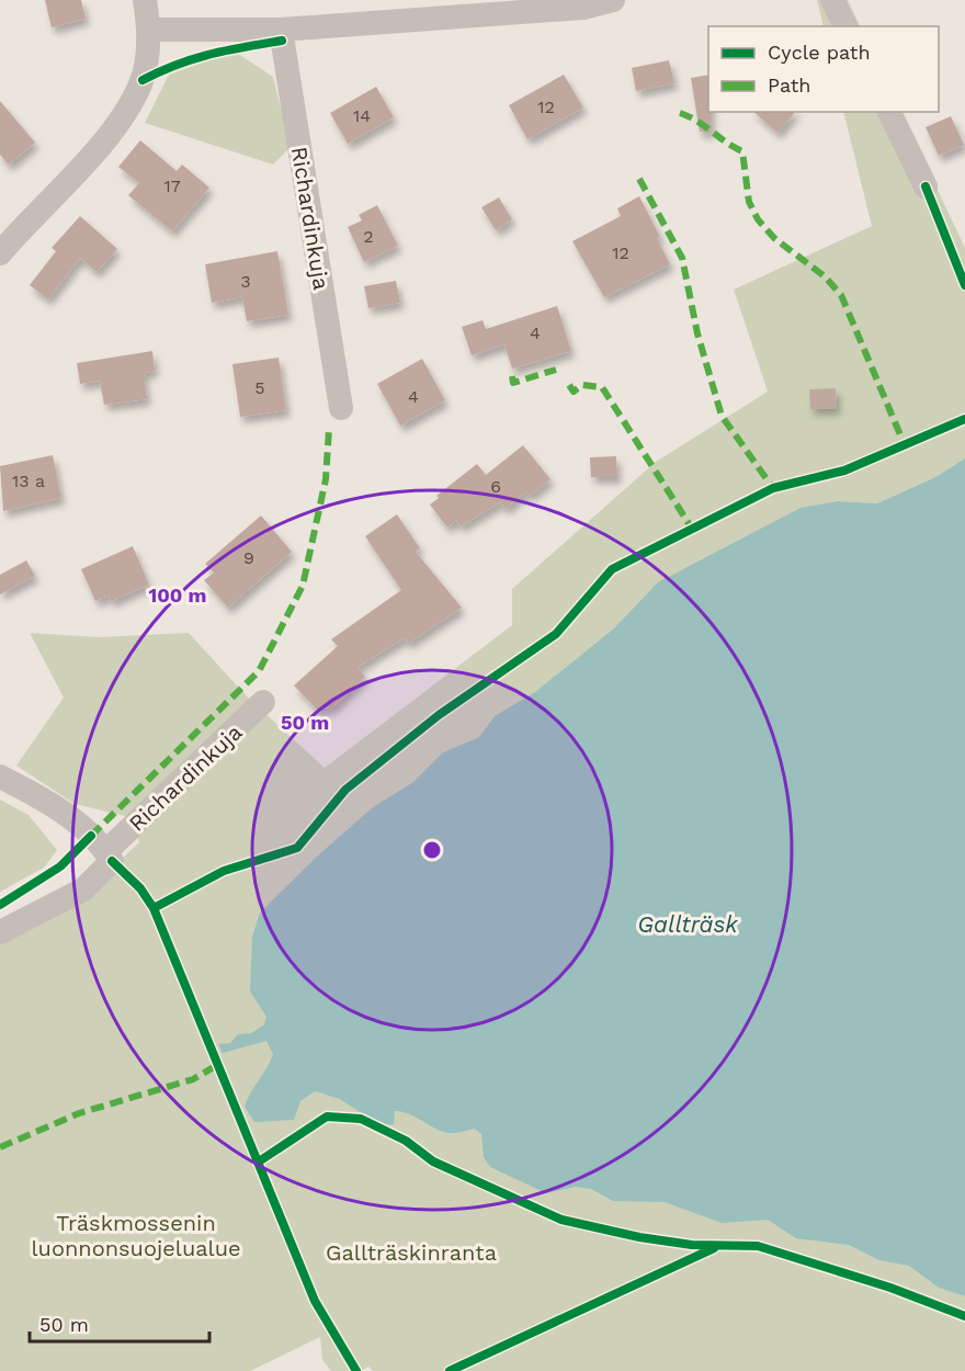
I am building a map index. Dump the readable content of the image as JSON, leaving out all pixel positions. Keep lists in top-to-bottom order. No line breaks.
{"streets":{"street":["Richardinkuja"]},"water":["Gallträsk"],"parks":["Träskmossenin luonnonsuojelualue","Gallträskinranta"],"house_numbers":["12","14","17","2","12","3","4","5","4","13 a","6","9"],"legend":["Cycle path","Path"],"scale_bar":"50 m","rings":["100 m","50 m"]}
